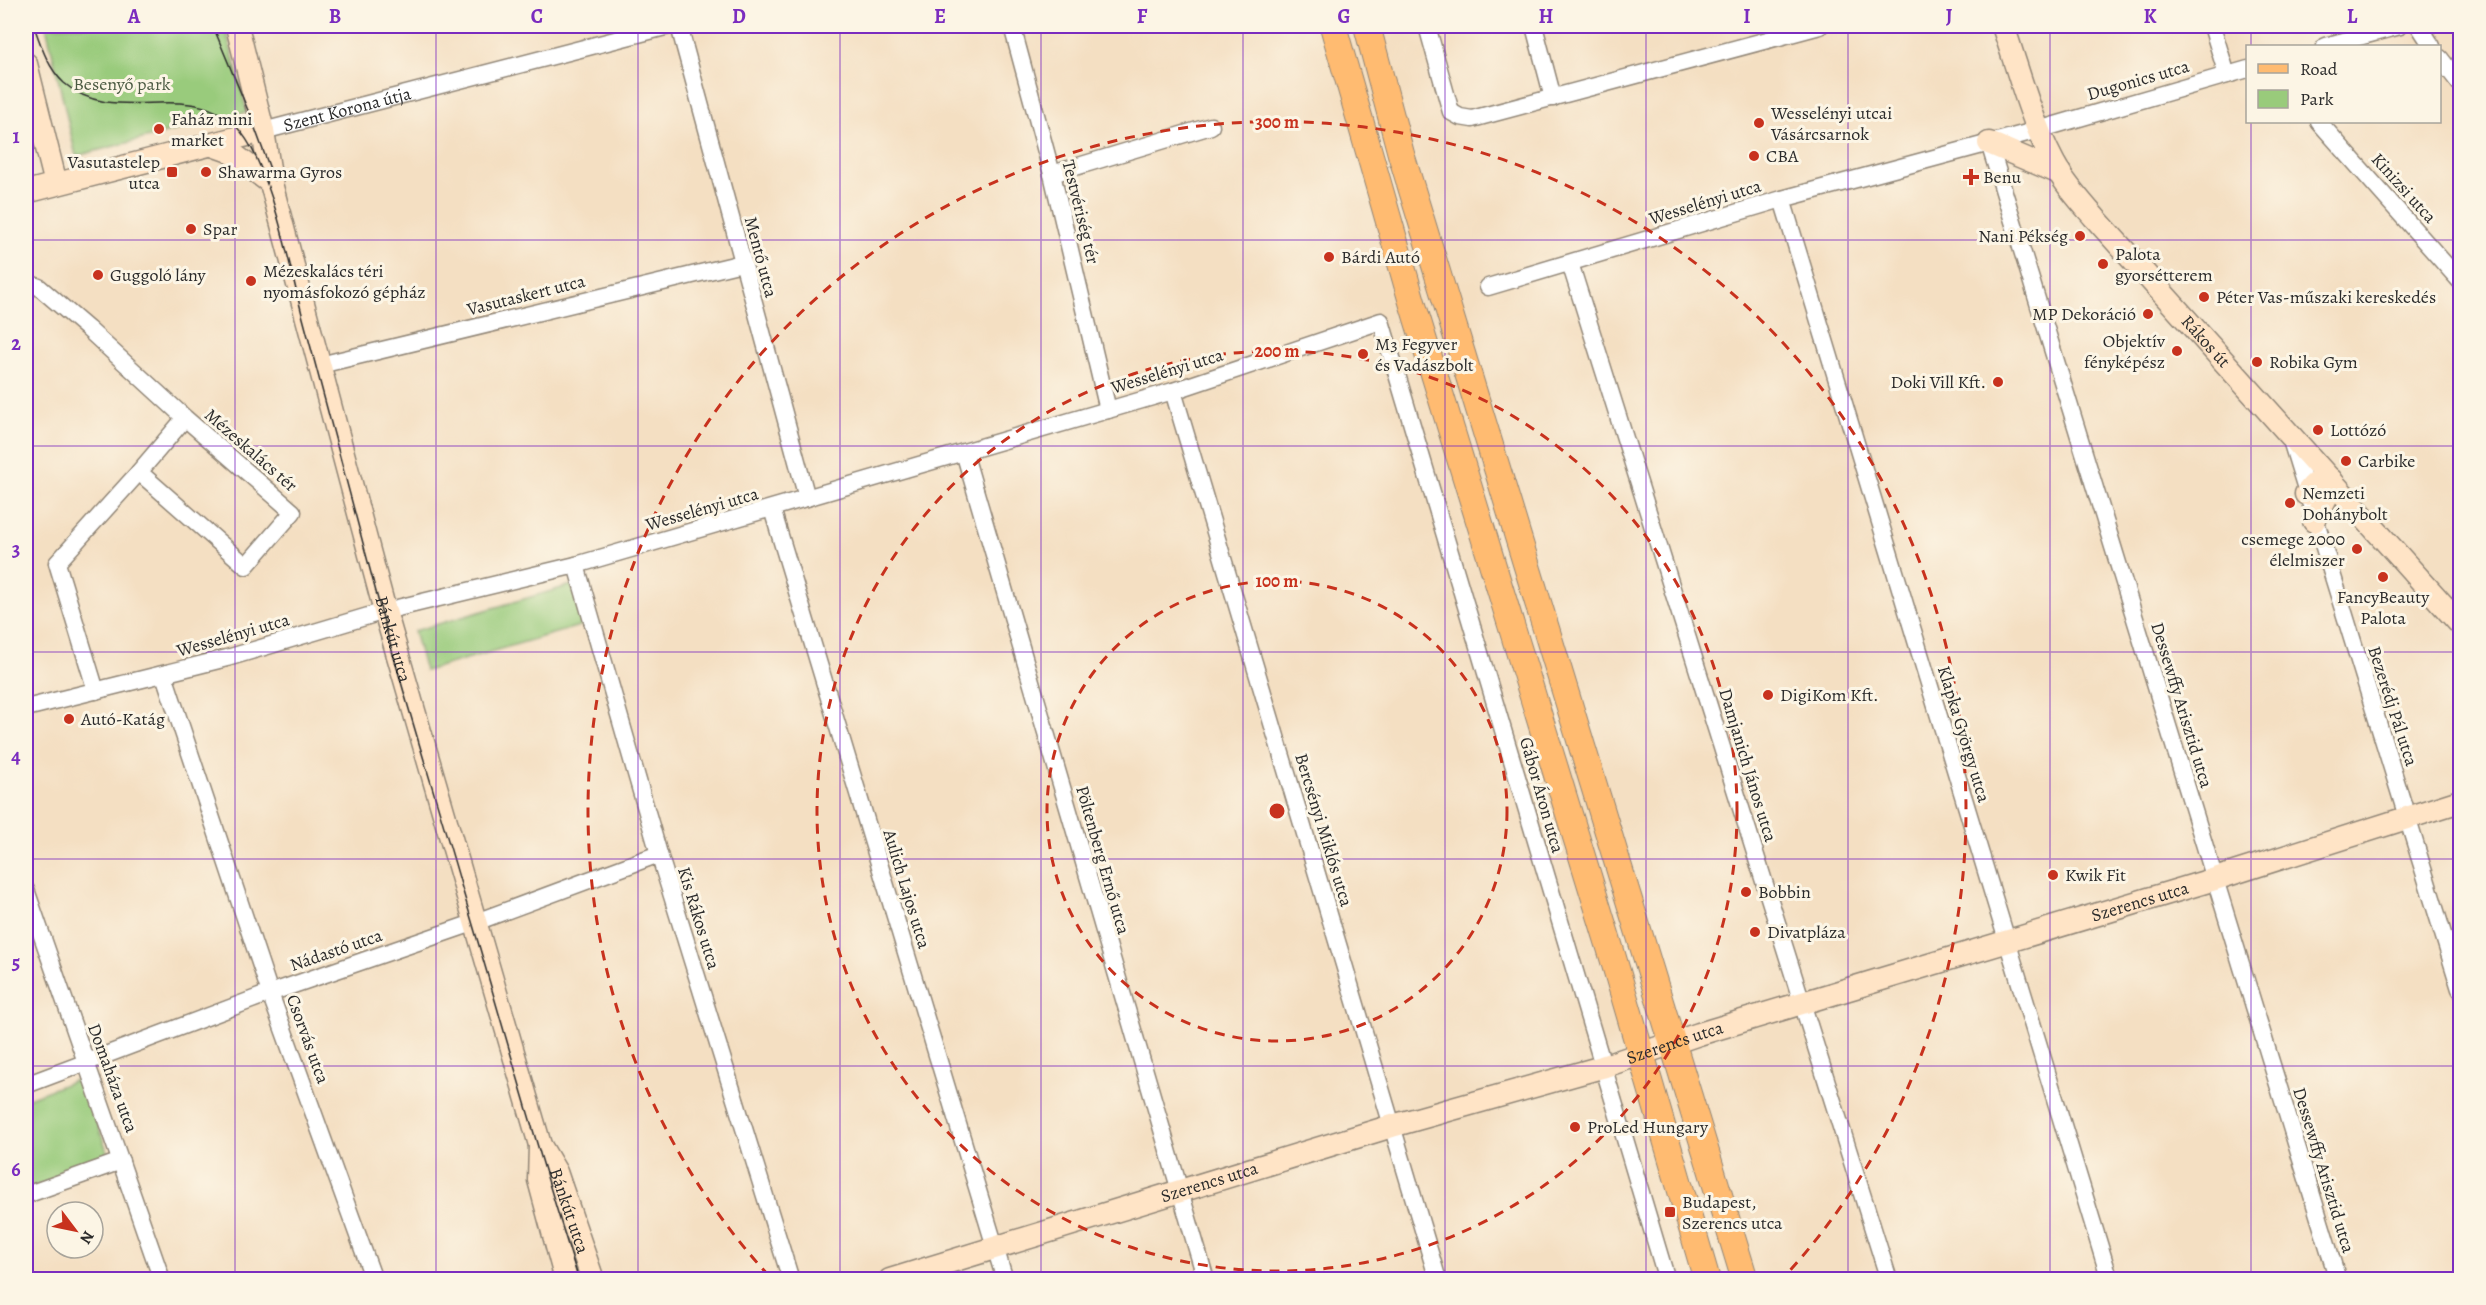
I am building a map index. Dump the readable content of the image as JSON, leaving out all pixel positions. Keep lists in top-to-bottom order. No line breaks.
{"streets":{"street":["Dugonics utca","Szent Korona útja","Kinizsi utca","Wesselényi utca","Testvériség tér","Mentő utca","Vasutaskert utca","Rákos út","Mézeskalács tér","Bánkút utca","Dessewffy Arisztid utca","Bezerédj Pál utca","Klapka György utca","Damjanich János utca","Gábor Áron utca","Bercsényi Miklós utca","Pöltenberg Ernő utca","Aulich Lajos utca","Szerencs utca","Kis Rákos utca","Nádastó utca","Csorvás utca","Domaháza utca"]},"crossings":[["Dugonics utca","Wesselényi utca"],["Dugonics utca","Rákos út"],["Szent Korona útja","Bánkút utca"],["Wesselényi utca","Testvériség tér"],["Wesselényi utca","Mentő utca"],["Wesselényi utca","Rákos út"],["Wesselényi utca","Mézeskalács tér"],["Wesselényi utca","Bánkút utca"],["Wesselényi utca","Dessewffy Arisztid utca"],["Wesselényi utca","Klapka György utca"],["Wesselényi utca","Damjanich János utca"],["Wesselényi utca","Gábor Áron utca"],["Wesselényi utca","Bercsényi Miklós utca"],["Wesselényi utca","Pöltenberg Ernő utca"],["Wesselényi utca","Aulich Lajos utca"],["Wesselényi utca","Kis Rákos utca"],["Wesselényi utca","Csorvás utca"],["Mentő utca","Vasutaskert utca"],["Vasutaskert utca","Bánkút utca"],["Rákos út","Bezerédj Pál utca"],["Bánkút utca","Nádastó utca"],["Dessewffy Arisztid utca","Szerencs utca"],["Bezerédj Pál utca","Szerencs utca"],["Klapka György utca","Szerencs utca"],["Damjanich János utca","Szerencs utca"],["Gábor Áron utca","Szerencs utca"],["Bercsényi Miklós utca","Szerencs utca"],["Pöltenberg Ernő utca","Szerencs utca"],["Aulich Lajos utca","Szerencs utca"],["Kis Rákos utca","Nádastó utca"],["Nádastó utca","Csorvás utca"],["Nádastó utca","Domaháza utca"]],"parks":["Besenyő park"],"places":{"other":["Wesselényi utcai Vásárcsarnok","Faház mini market","CBA","Shawarma Gyros","Spar","Nani Pékség","Bárdi Autó","Palota gyorsétterem","Guggoló lány","Mézeskalács téri nyomásfokozó gépház","Péter Vas-műszaki kereskedés","MP Dekoráció","Objektív fényképész","M3 Fegyver és Vadászbolt","Robika Gym","Doki Vill Kft.","Lottózó","Carbike","Nemzeti Dohánybolt","csemege 2000 élelmiszer","FancyBeauty Palota","DigiKom Kft.","Autó-Katág","Kwik Fit","Bobbin","Divatpláza","ProLed Hungary"],"transit":["Vasutastelep utca","Budapest, Szerencs utca"],"health":["Benu"]},"legend":["Road","Park"],"north":"bottom right","grid":{"columns":["A","B","C","D","E","F","G","H","I","J","K","L"],"rows":["1","2","3","4","5","6"]},"rings":["300 m","200 m","100 m"]}
